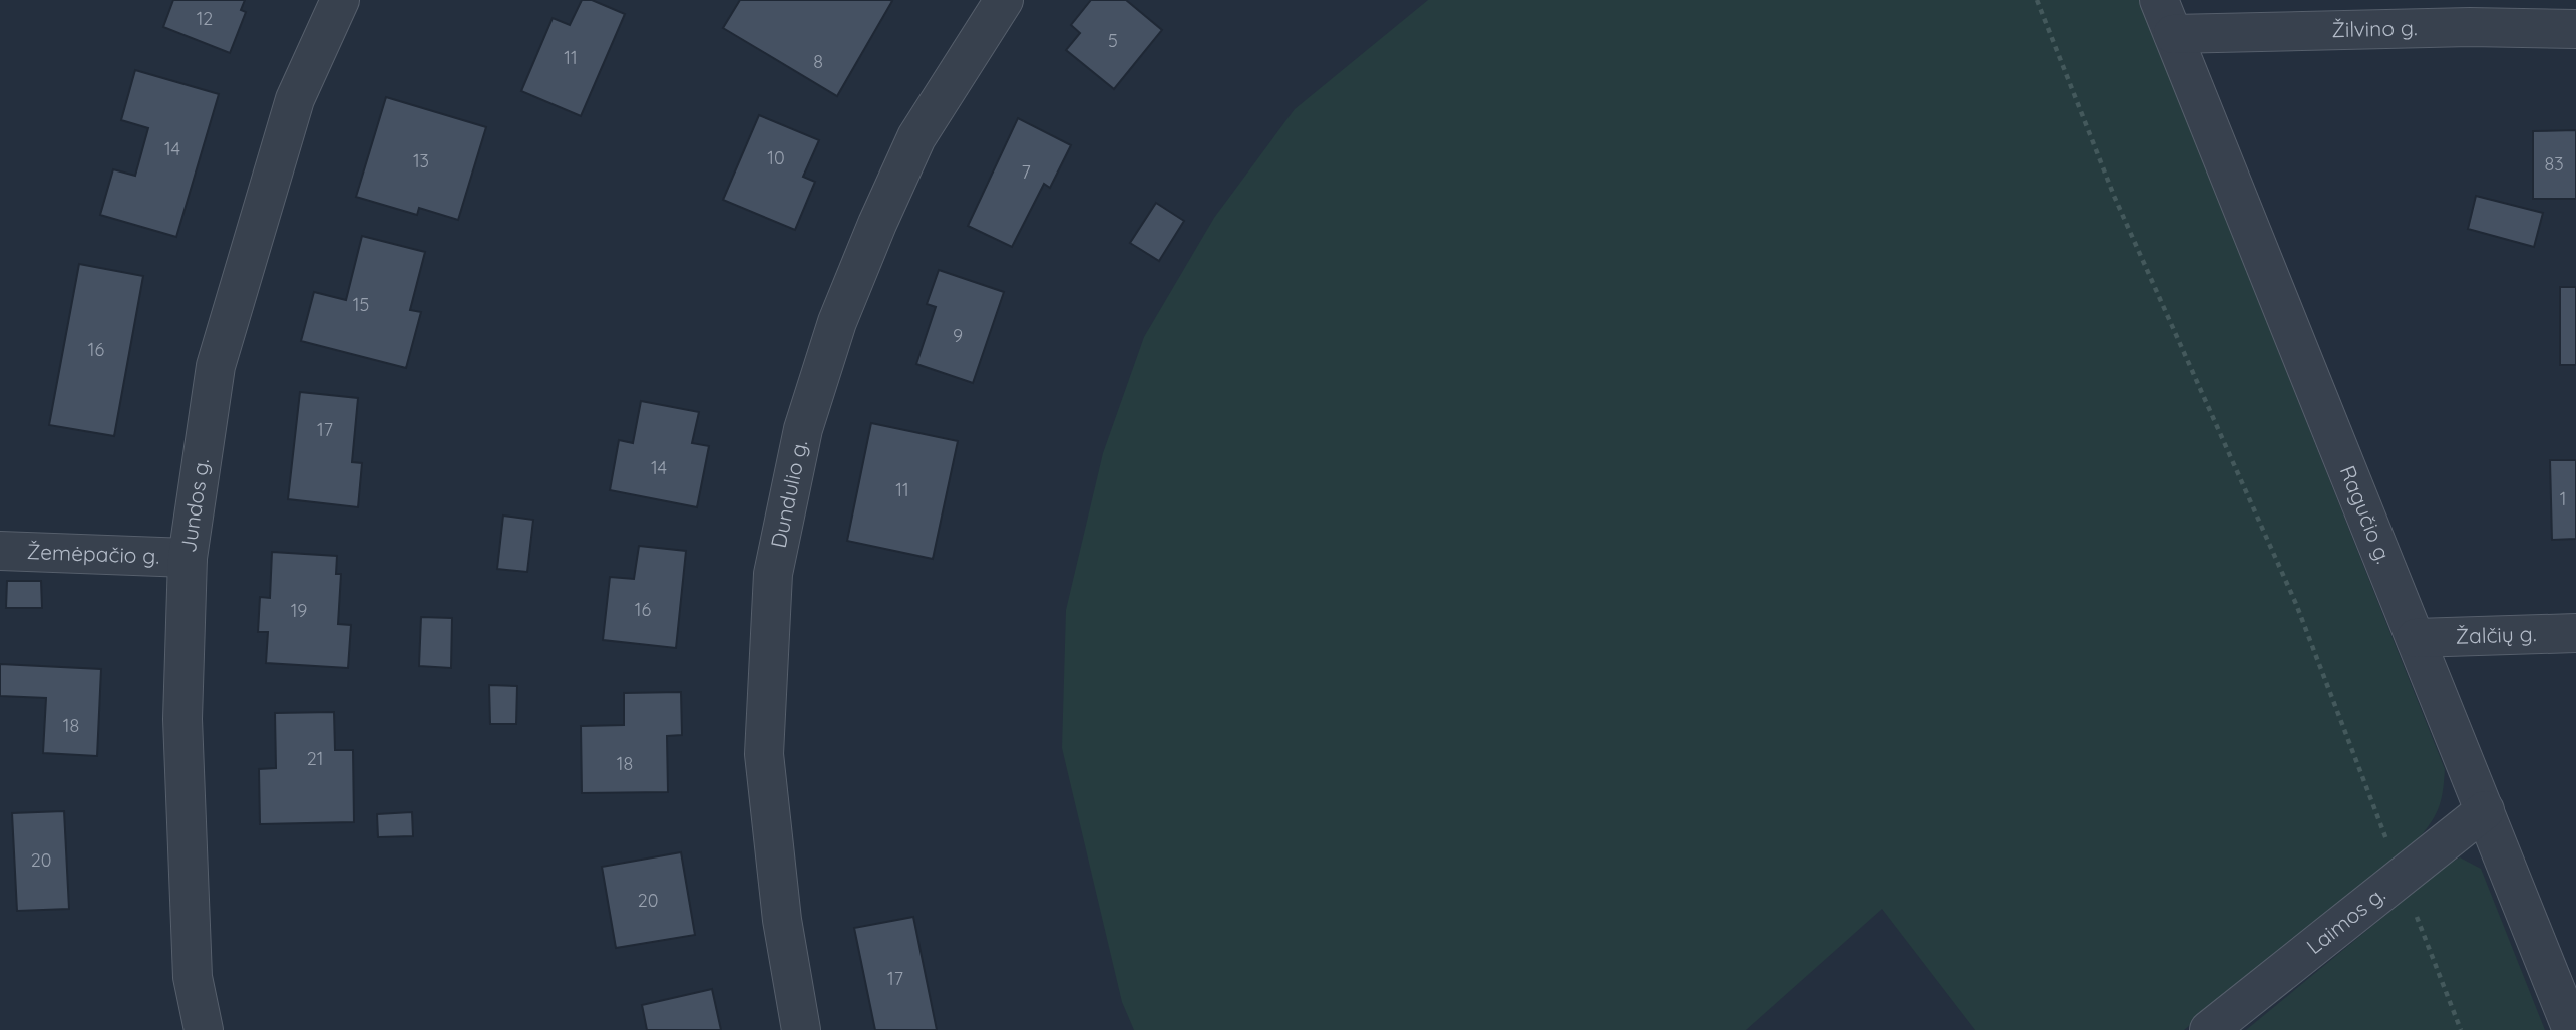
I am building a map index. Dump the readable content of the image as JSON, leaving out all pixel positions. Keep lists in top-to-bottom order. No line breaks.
{"streets":{"street":["Žilvino g.","Dundulio g.","Jundos g.","Ragučio g.","Žemėpačio g.","Žalčių g.","Laimos g."]},"crossings":[["Žilvino g.","Ragučio g."],["Jundos g.","Žemėpačio g."],["Ragučio g.","Žalčių g."],["Ragučio g.","Laimos g."]],"house_numbers":["12","5","11","8","14","10","13","83","7","15","9","16","17","14","11","1","16","19","18","21","18","20","20","17"]}
